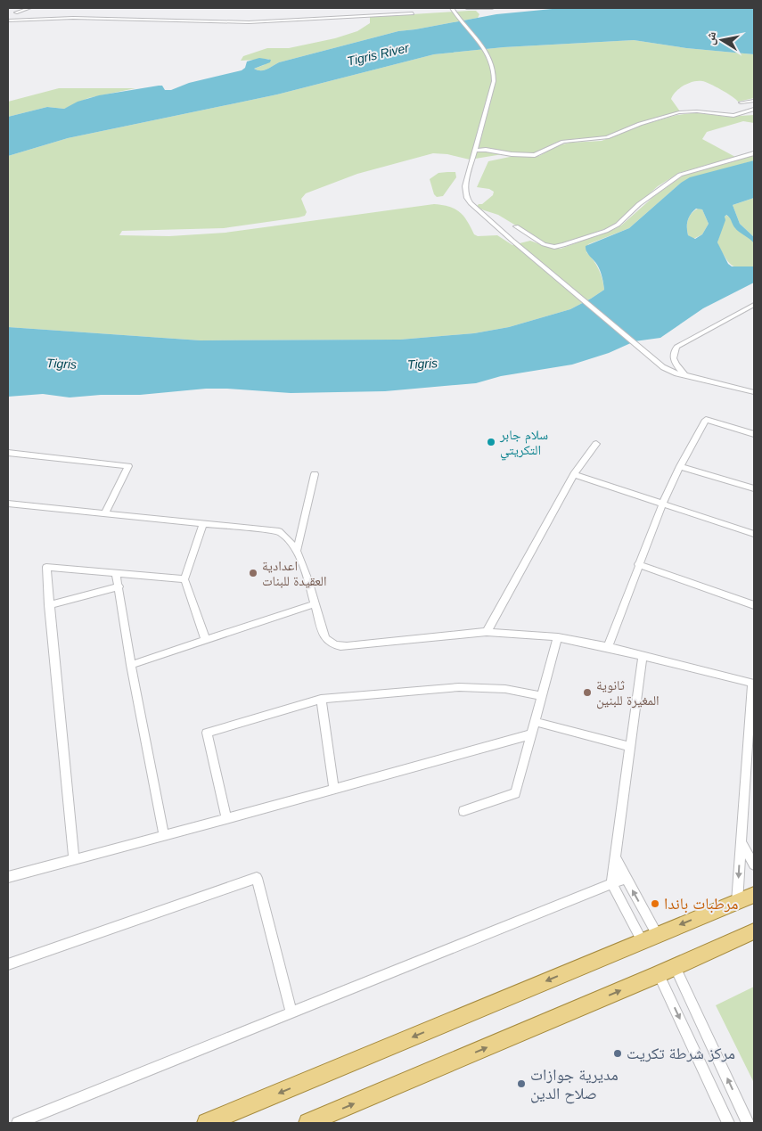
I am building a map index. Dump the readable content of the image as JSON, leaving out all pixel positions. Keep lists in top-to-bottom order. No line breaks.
{"water":["Tigris River","Tigris"],"places":["سلام جابر التكريتي","اعدادية العقيدة للبنات","ثانوية المغيرة للبنين","مرطبات باندا","مركز شرطة تكريت","مديرية جوازات صلاح الدين"],"north":"left"}
